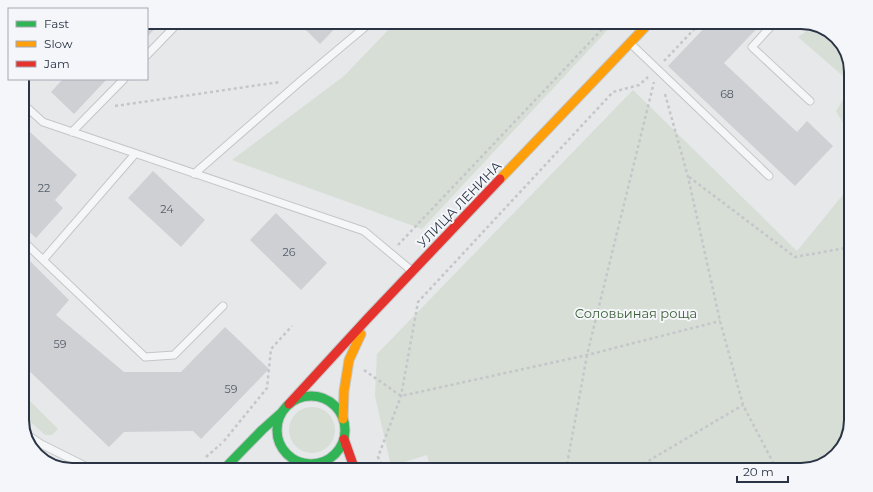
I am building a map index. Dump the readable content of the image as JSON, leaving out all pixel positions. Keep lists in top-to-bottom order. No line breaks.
{"streets":{"main road":["УЛИЦА ЛЕНИНА"]},"parks":["Соловьиная роща"],"house_numbers":["68","22","24","26","59","59"],"legend":["Fast","Slow","Jam"],"scale_bar":"20 m"}
